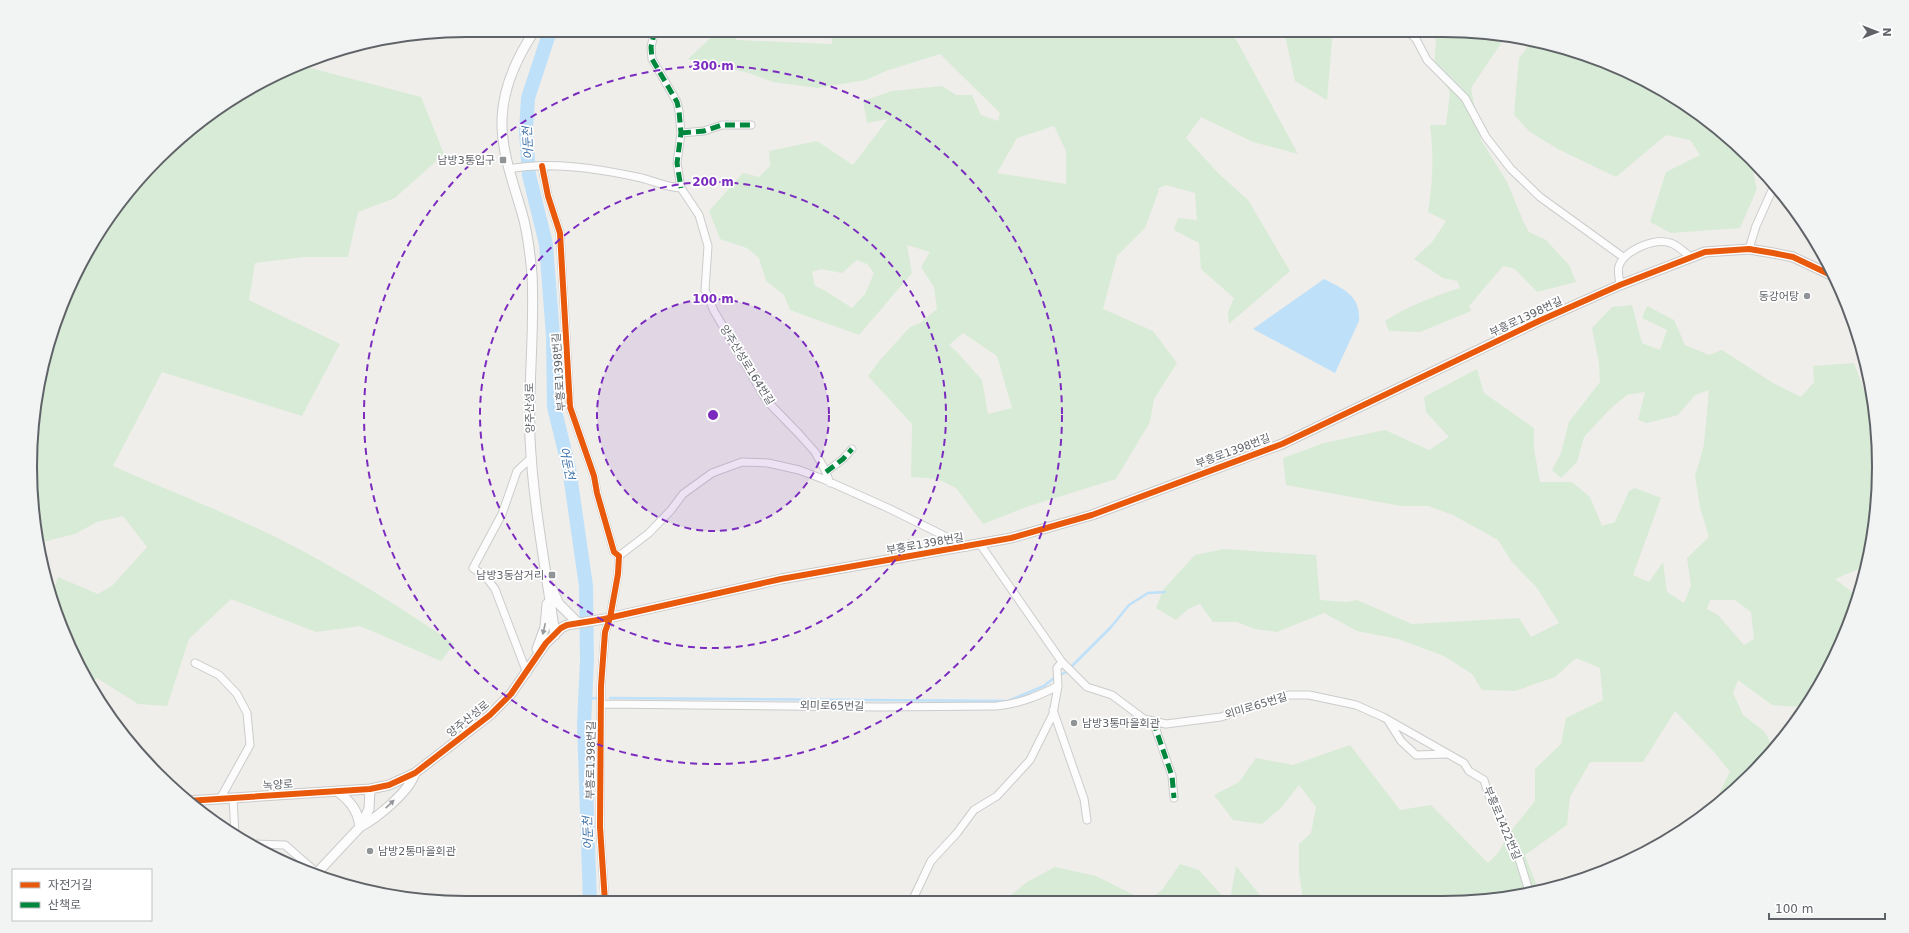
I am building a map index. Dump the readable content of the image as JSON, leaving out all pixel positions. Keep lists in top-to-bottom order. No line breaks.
{"streets":{"street":["부흥로1398번길","양주산성로164번길","양주산성로","외미로65번길","녹양로","부흥로1422번길"]},"crossings":[["부흥로1398번길","양주산성로"],["부흥로1398번길","외미로65번길"],["양주산성로","녹양로"],["외미로65번길","부흥로1422번길"]],"water":["어둔천"],"places":{"transit":["남방3통입구","남방3동삼거리"],"other":["동강어탕","남방3통마을회관","남방2통마을회관"]},"legend":["자전거길","산책로"],"scale_bar":"100 m","north":"right","rings":["300 m","200 m","100 m"]}
